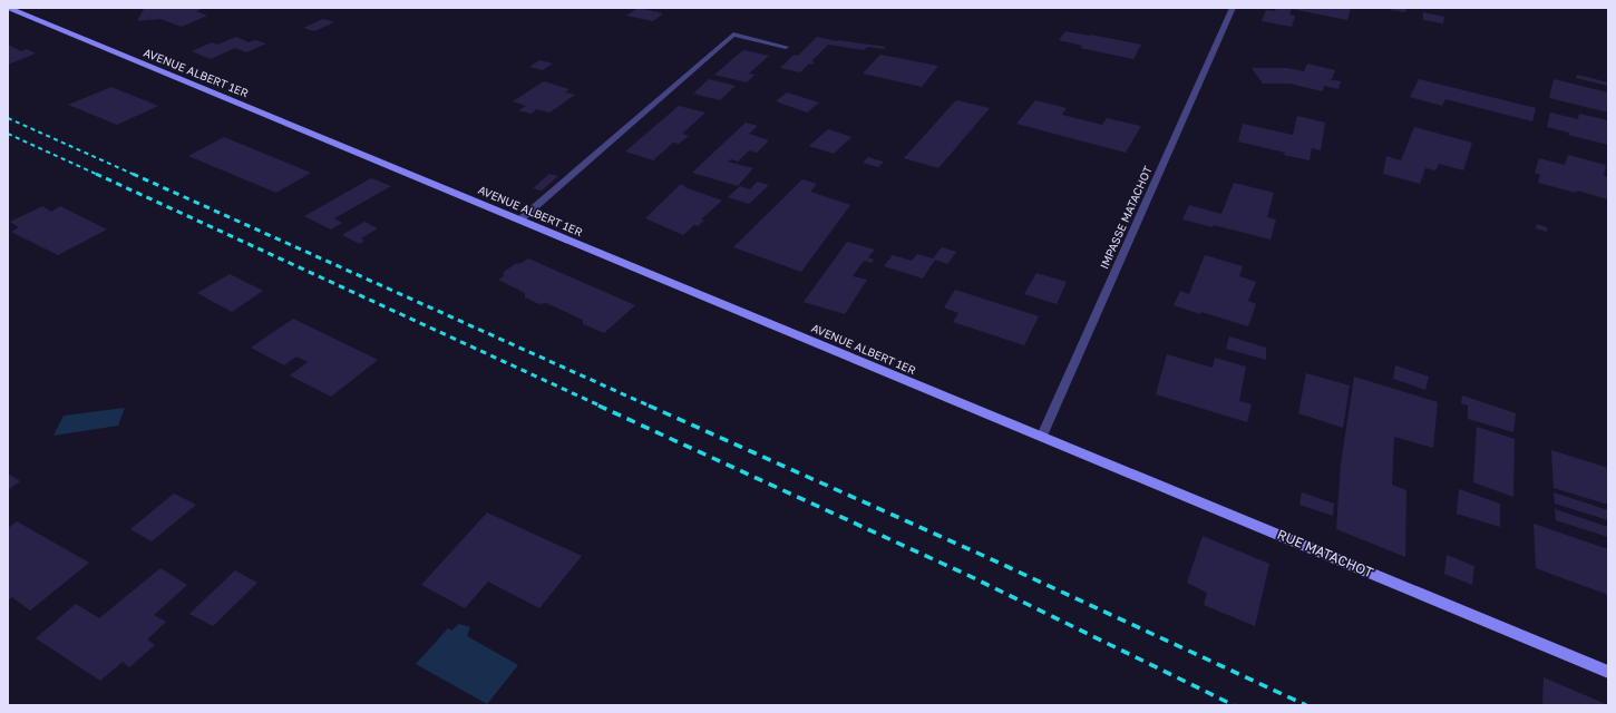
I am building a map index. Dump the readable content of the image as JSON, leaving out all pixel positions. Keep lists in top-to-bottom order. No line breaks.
{"streets":{"main road":["AVENUE ALBERT 1ER","RUE MATACHOT"],"street":["IMPASSE MATACHOT"]},"crossings":[["AVENUE ALBERT 1ER","IMPASSE MATACHOT"],["AVENUE ALBERT 1ER","RUE MATACHOT"],["IMPASSE MATACHOT","RUE MATACHOT"]]}
